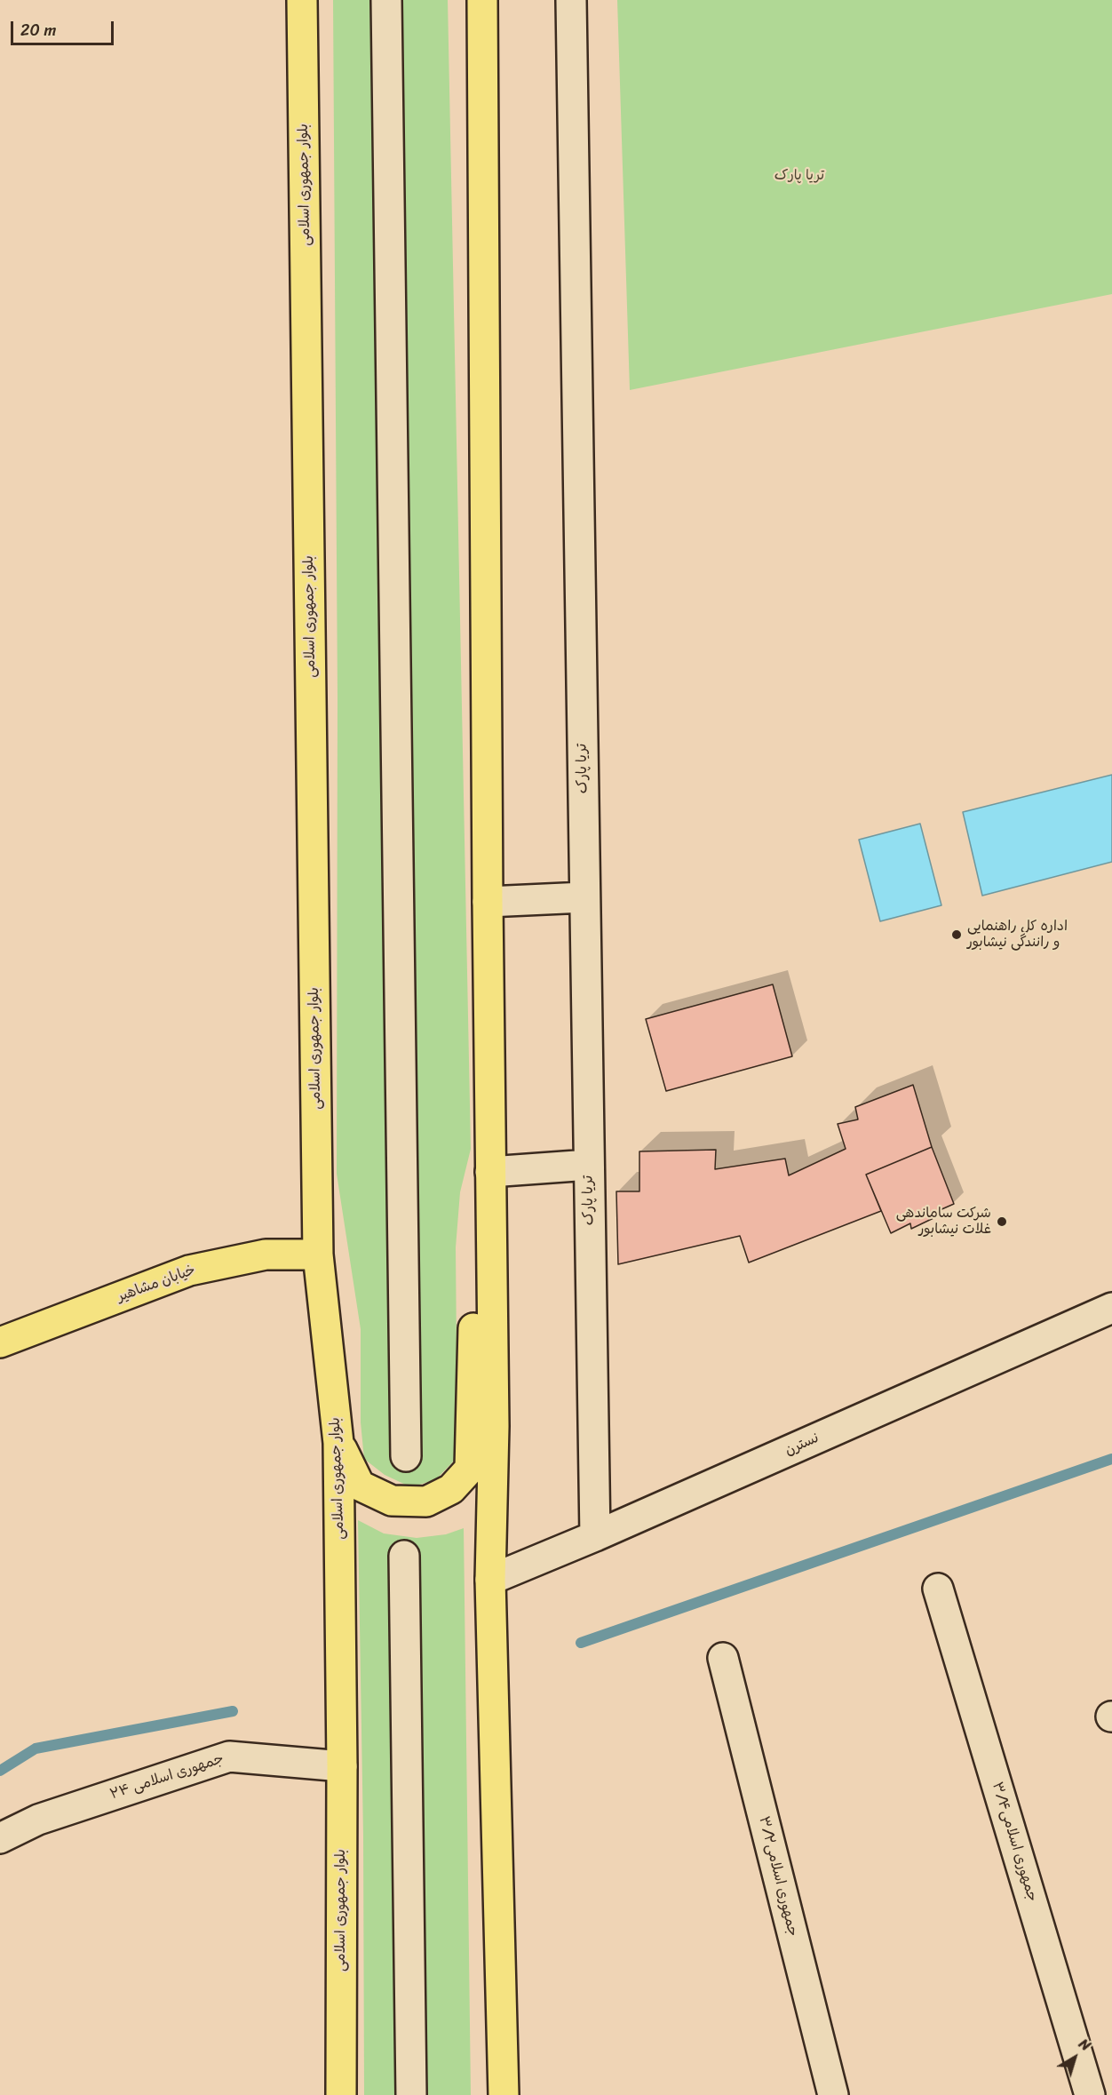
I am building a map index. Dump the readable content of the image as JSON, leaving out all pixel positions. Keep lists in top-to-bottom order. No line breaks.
{"streets":{"main road":["بلوار جمهوری اسلامی","خیابان مشاهیر"],"street":["تریا پارک","نسترن","جمهوری اسلامی ۲۴","جمهوری اسلامی۳/۴","جمهوری اسلامی۳/۲"]},"crossings":[["بلوار جمهوری اسلامی","خیابان مشاهیر"],["بلوار جمهوری اسلامی","جمهوری اسلامی ۲۴"],["تریا پارک","نسترن"]],"parks":["تریا پارک"],"places":["اداره کل راهنمایی و رانندگی نیشابور","شرکت ساماندهی غلات نیشابور"],"scale_bar":"20 m","north":"top right"}
